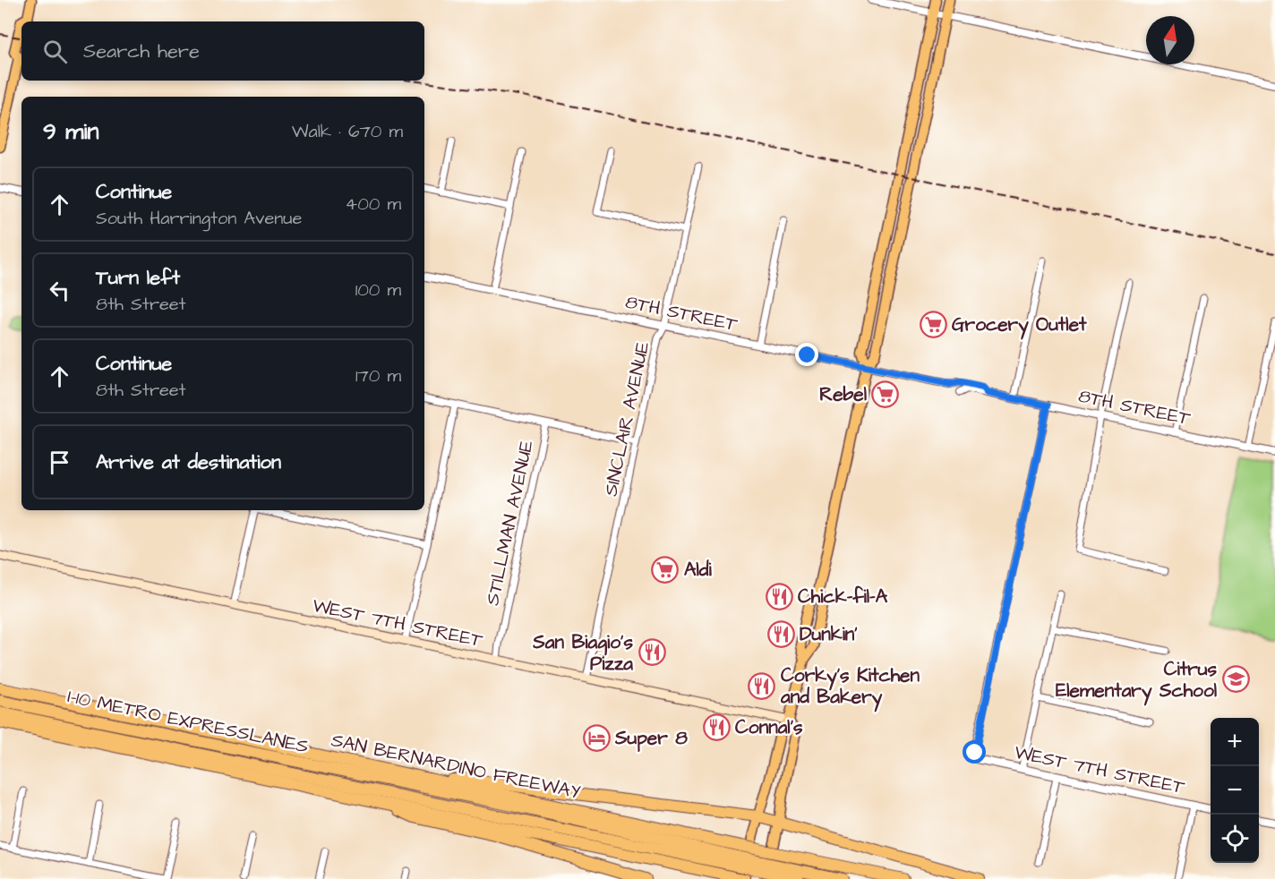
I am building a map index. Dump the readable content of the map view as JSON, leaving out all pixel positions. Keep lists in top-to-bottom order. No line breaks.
{"streets":{"highway":["I-10 METRO EXPRESSLANES","SAN BERNARDINO FREEWAY"],"main road":["WEST 7TH STREET"],"street":["8TH STREET","SINCLAIR AVENUE","STILLMAN AVENUE"]},"crossings":[["8TH STREET","SINCLAIR AVENUE"],["SINCLAIR AVENUE","WEST 7TH STREET"],["STILLMAN AVENUE","WEST 7TH STREET"]],"places":{"supermarket":["Grocery Outlet","Rebel","Aldi"],"restaurant":["Chick-fil-A","Dunkin'","San Biagio's Pizza","Corky's Kitchen and Bakery","Connal's"],"school or university":["Citrus Elementary School"],"hotel":["Super 8"]},"north":"top","page":{"search":"Search here","heading":["9 min","Walk · 670 m"],"list":[["Continue","South Harrington Avenue","400 m"],["Turn left","8th Street","100 m"],["Continue","8th Street","170 m"],"Arrive at destination"],"map_buttons":["+","−"]}}
